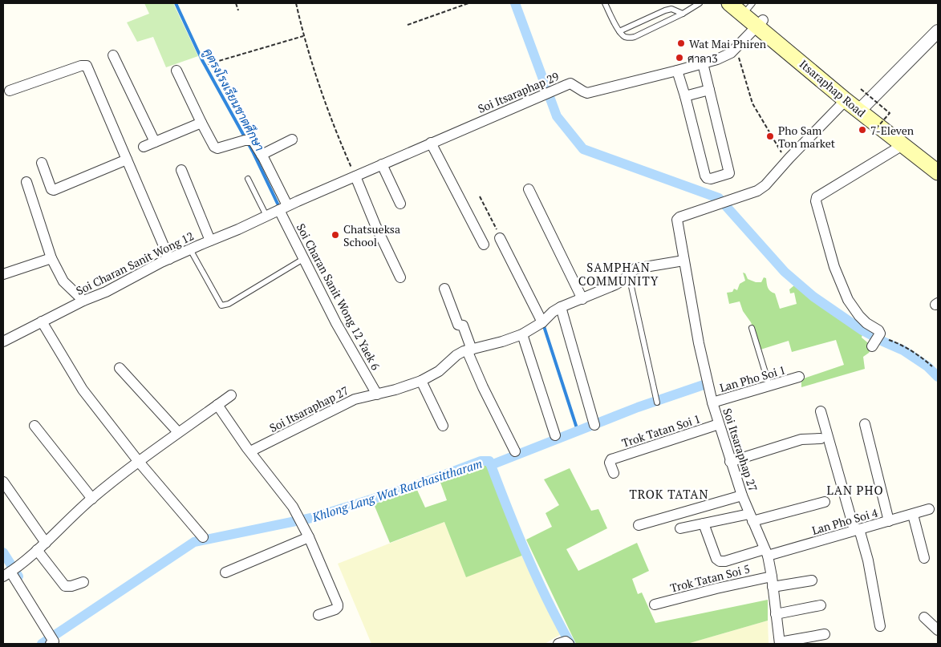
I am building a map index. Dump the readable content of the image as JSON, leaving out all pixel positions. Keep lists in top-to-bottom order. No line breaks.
{"streets":{"main road":["Itsaraphap Road"],"street":["Soi Itsaraphap 29","Soi Charan Sanit Wong 12","Soi Charan Sanit Wong 12 Yaek 6","Lan Pho Soi 1","Soi Itsaraphap 27","Trok Tatan Soi 1","Lan Pho Soi 4","Trok Tatan Soi 5"]},"crossings":[["Itsaraphap Road","Soi Itsaraphap 29"],["Itsaraphap Road","Soi Itsaraphap 27"],["Soi Itsaraphap 29","Soi Charan Sanit Wong 12"],["Soi Itsaraphap 29","Soi Charan Sanit Wong 12 Yaek 6"],["Soi Charan Sanit Wong 12","Soi Charan Sanit Wong 12 Yaek 6"],["Soi Charan Sanit Wong 12 Yaek 6","Soi Itsaraphap 27"],["Lan Pho Soi 1","Soi Itsaraphap 27"],["Soi Itsaraphap 27","Trok Tatan Soi 1"],["Soi Itsaraphap 27","Lan Pho Soi 4"],["Soi Itsaraphap 27","Trok Tatan Soi 5"]],"districts":["SAMPHAN COMMUNITY","LAN PHO","TROK TATAN"],"water":["คูตรงโรงเรียนชาตศึกษา","Khlong Lang Wat Ratchasittharam"],"places":["Wat Mai Phiren","ศาลา3","7-Eleven","Pho Sam Ton market","Chatsueksa School"]}
